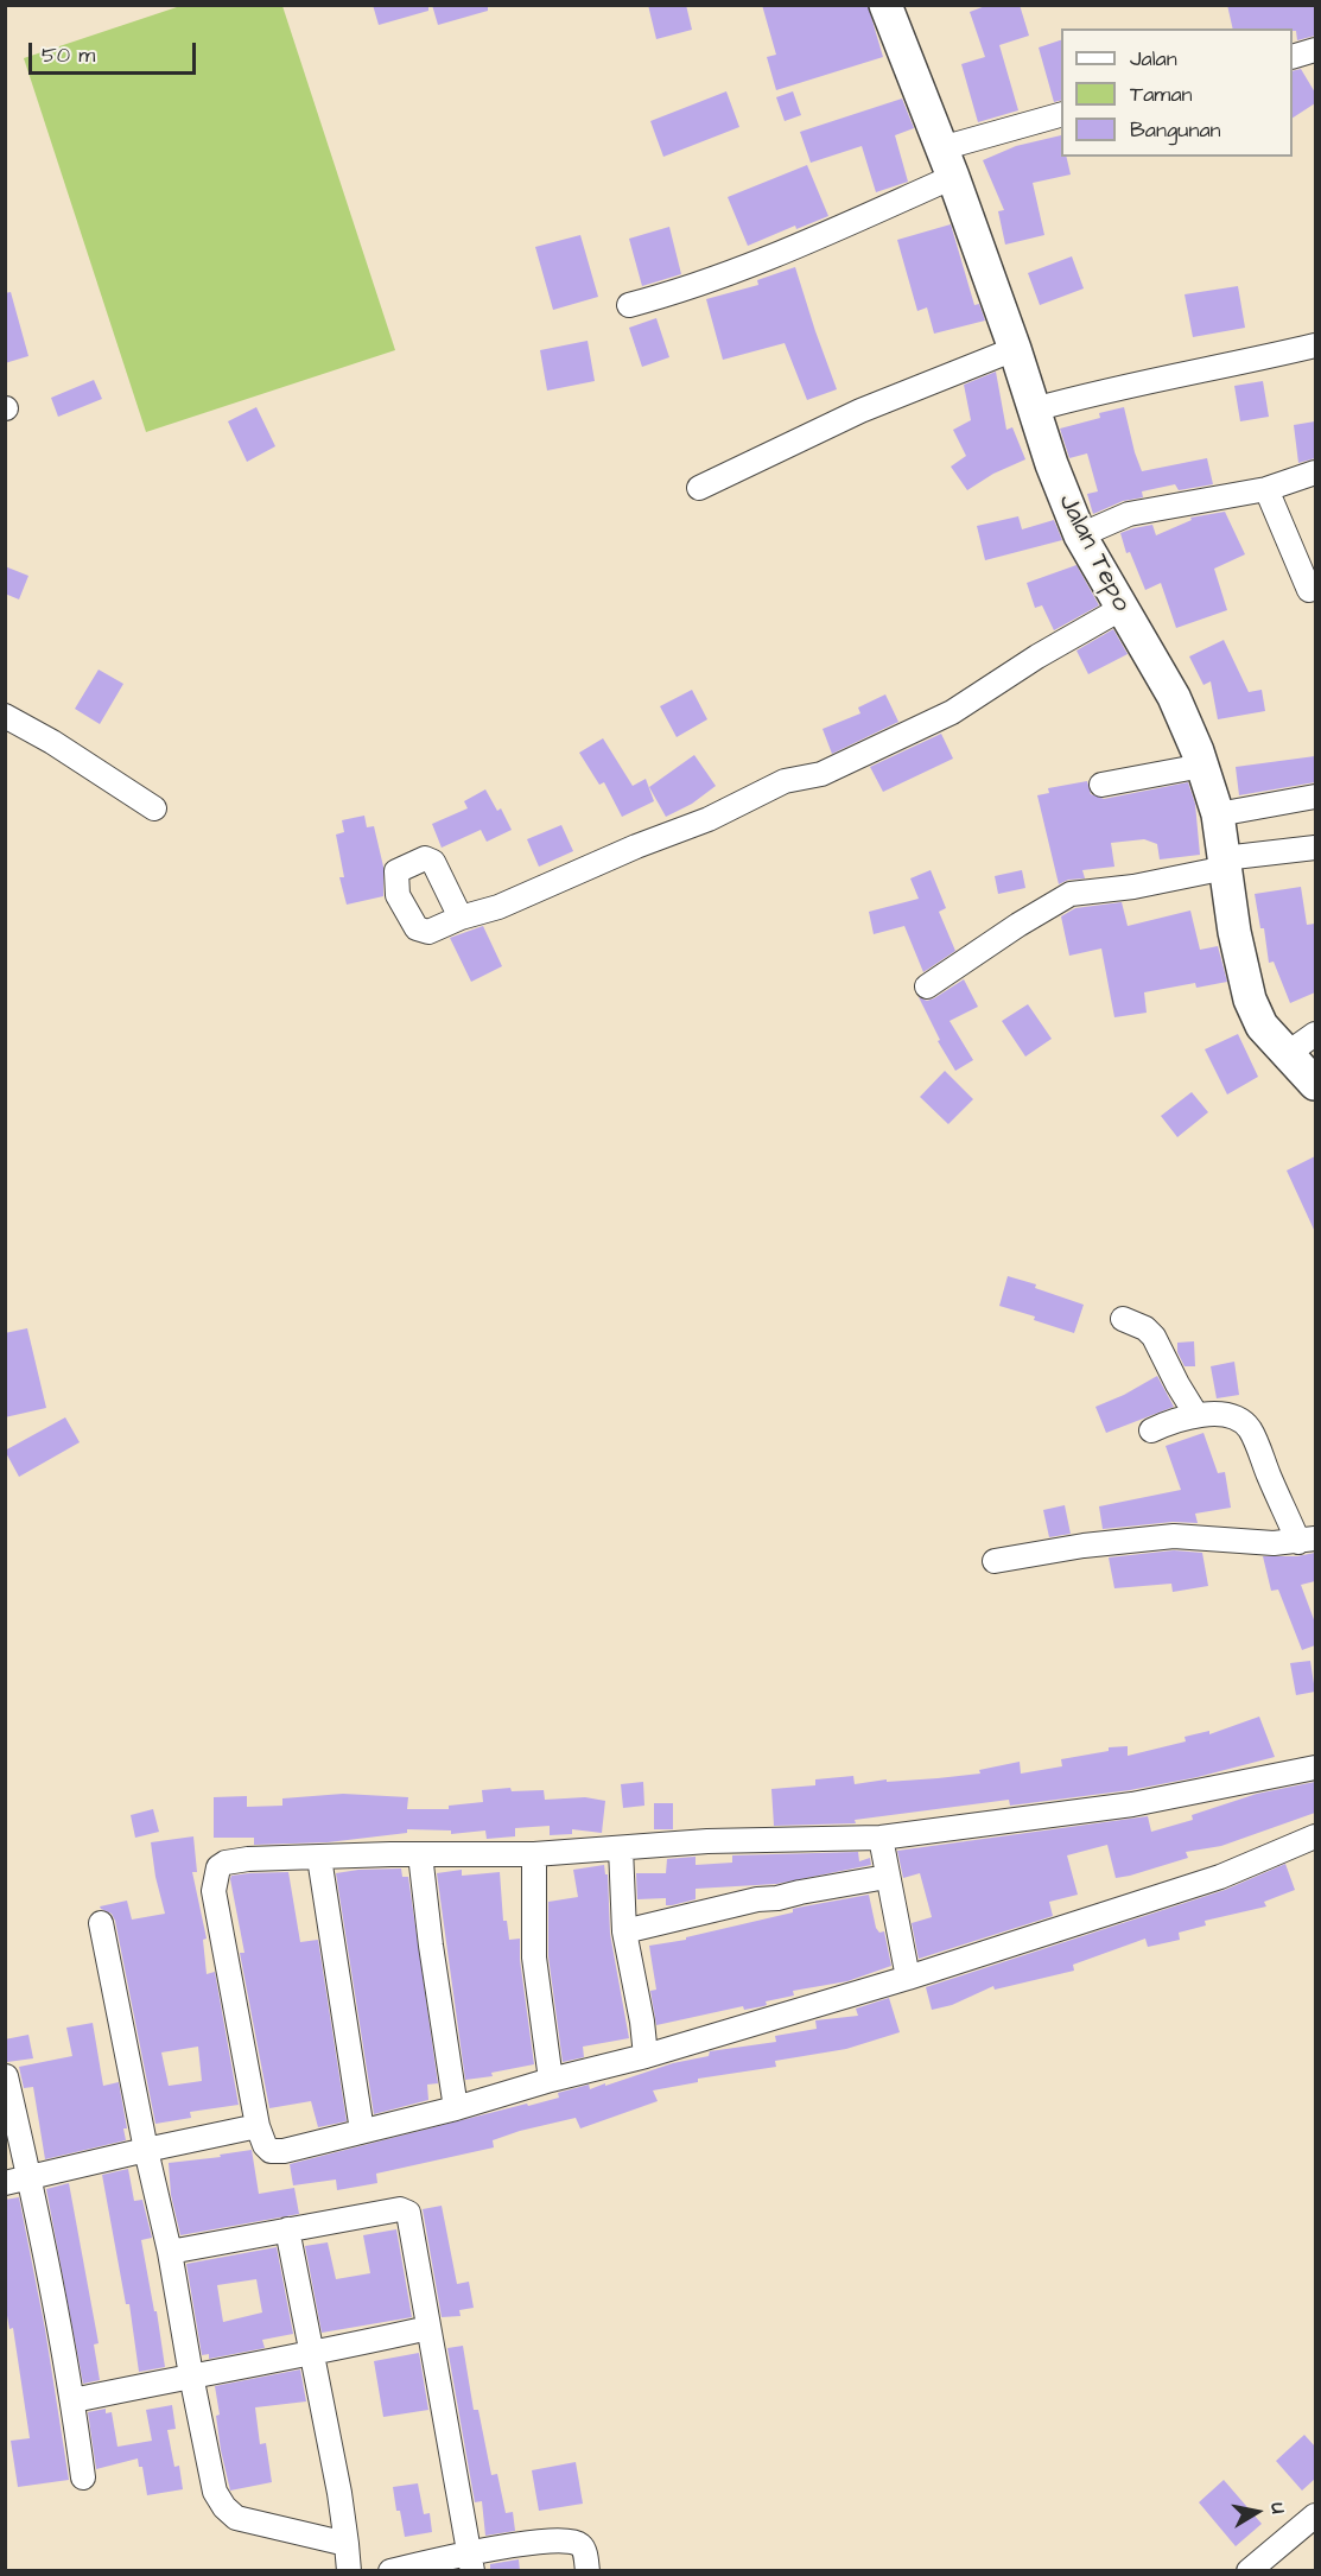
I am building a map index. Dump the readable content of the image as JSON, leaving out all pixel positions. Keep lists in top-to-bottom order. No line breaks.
{"streets":{"street":["Jalan Tepo"]},"legend":["Jalan","Taman","Bangunan"],"scale_bar":"50 m","north":"right"}
